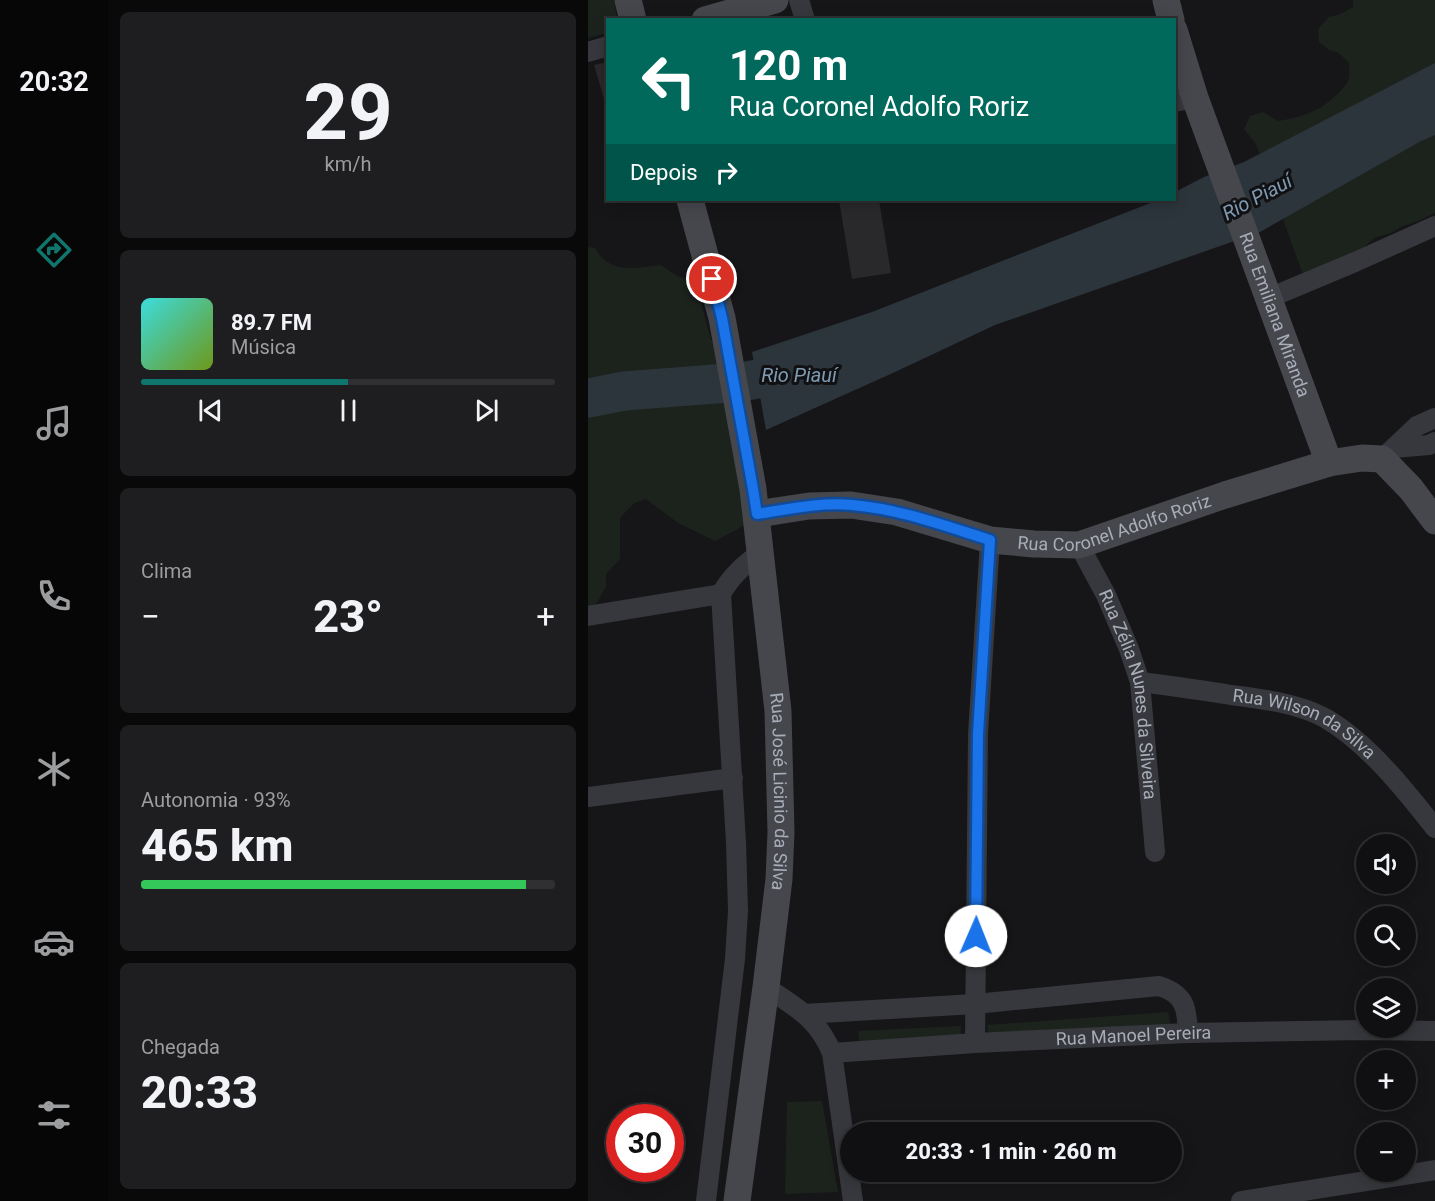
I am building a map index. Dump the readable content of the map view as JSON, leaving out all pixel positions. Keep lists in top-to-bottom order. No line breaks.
{"streets":{"street":["Rua Emiliana Miranda","Rua Coronel Adolfo Roriz","Rua Zélia Nunes da Silveira","Rua Wilson da Silva","Rua José Licinio da Silva","Rua Manoel Pereira"]},"crossings":[["Rua Emiliana Miranda","Rua Coronel Adolfo Roriz"],["Rua Coronel Adolfo Roriz","Rua Zélia Nunes da Silveira"],["Rua Coronel Adolfo Roriz","Rua José Licinio da Silva"],["Rua Zélia Nunes da Silveira","Rua Wilson da Silva"]],"water":["Rio Piauí"],"page":{"tabs":"20:32","tile":[["29","km/h"],"Clima",["Autonomia · 93%","465 km"],["Chegada","20:33"]],"turn":["120 m","Rua Coronel Adolfo Roriz"],"then":"Depois","song":["89.7 FM","Música"],"heat":["−","23°","+"],"map_buttons":["+","−"],"limit":"30","trip":"20:33 · 1 min · 260 m"}}
